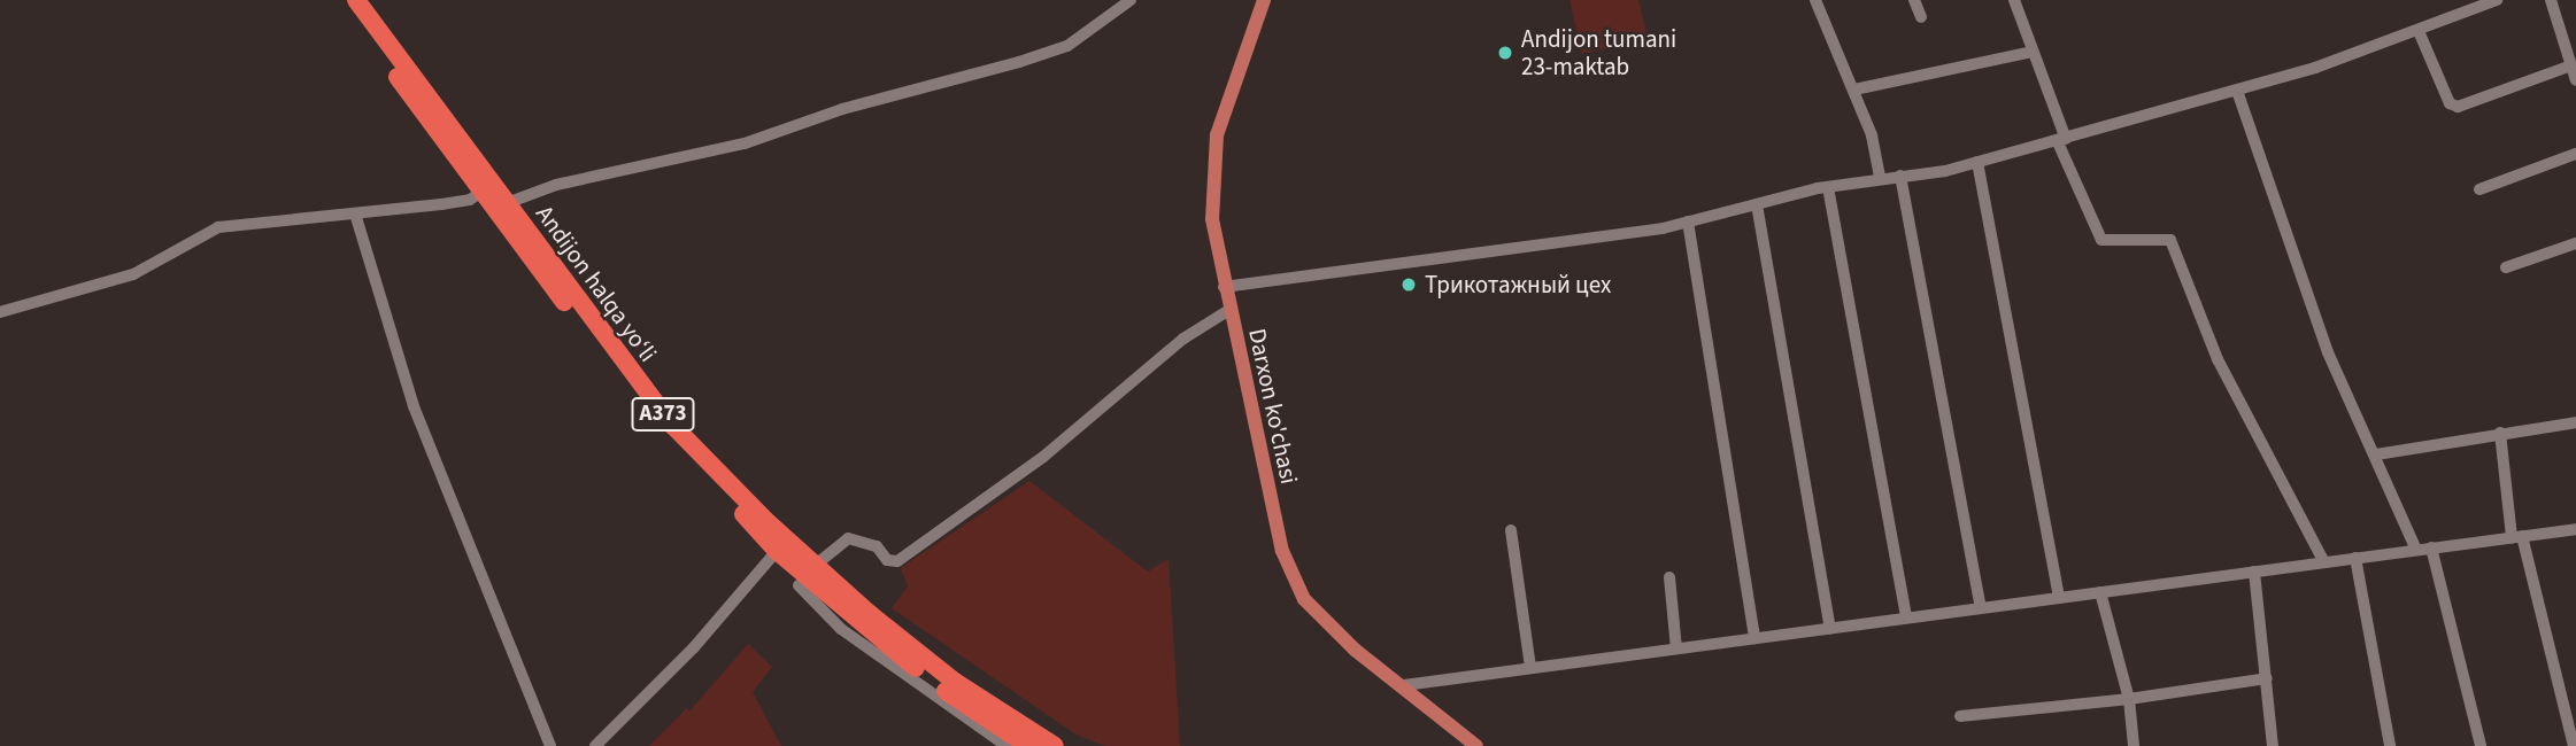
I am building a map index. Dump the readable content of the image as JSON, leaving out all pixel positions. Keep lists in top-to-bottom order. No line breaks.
{"streets":{"highway":["Andijon halqa yo‘li","A373"],"main road":["Darxon ko'chasi"]},"places":["Andijon tumani 23-maktab","Трикотажный цех"]}
